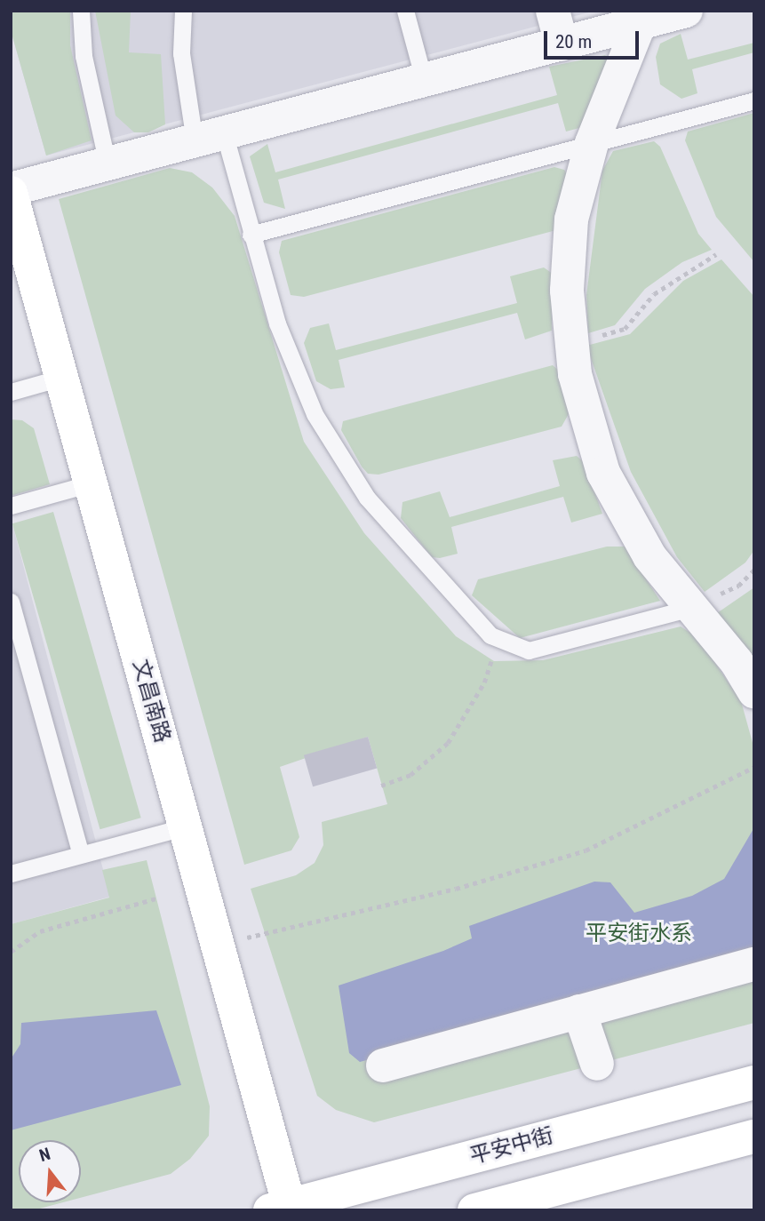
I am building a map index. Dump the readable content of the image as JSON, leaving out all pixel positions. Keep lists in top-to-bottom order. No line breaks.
{"streets":{"street":["文昌南路","平安中街"]},"crossings":[["文昌南路","平安中街"]],"parks":["平安街水系"],"scale_bar":"20 m","north":"top"}
